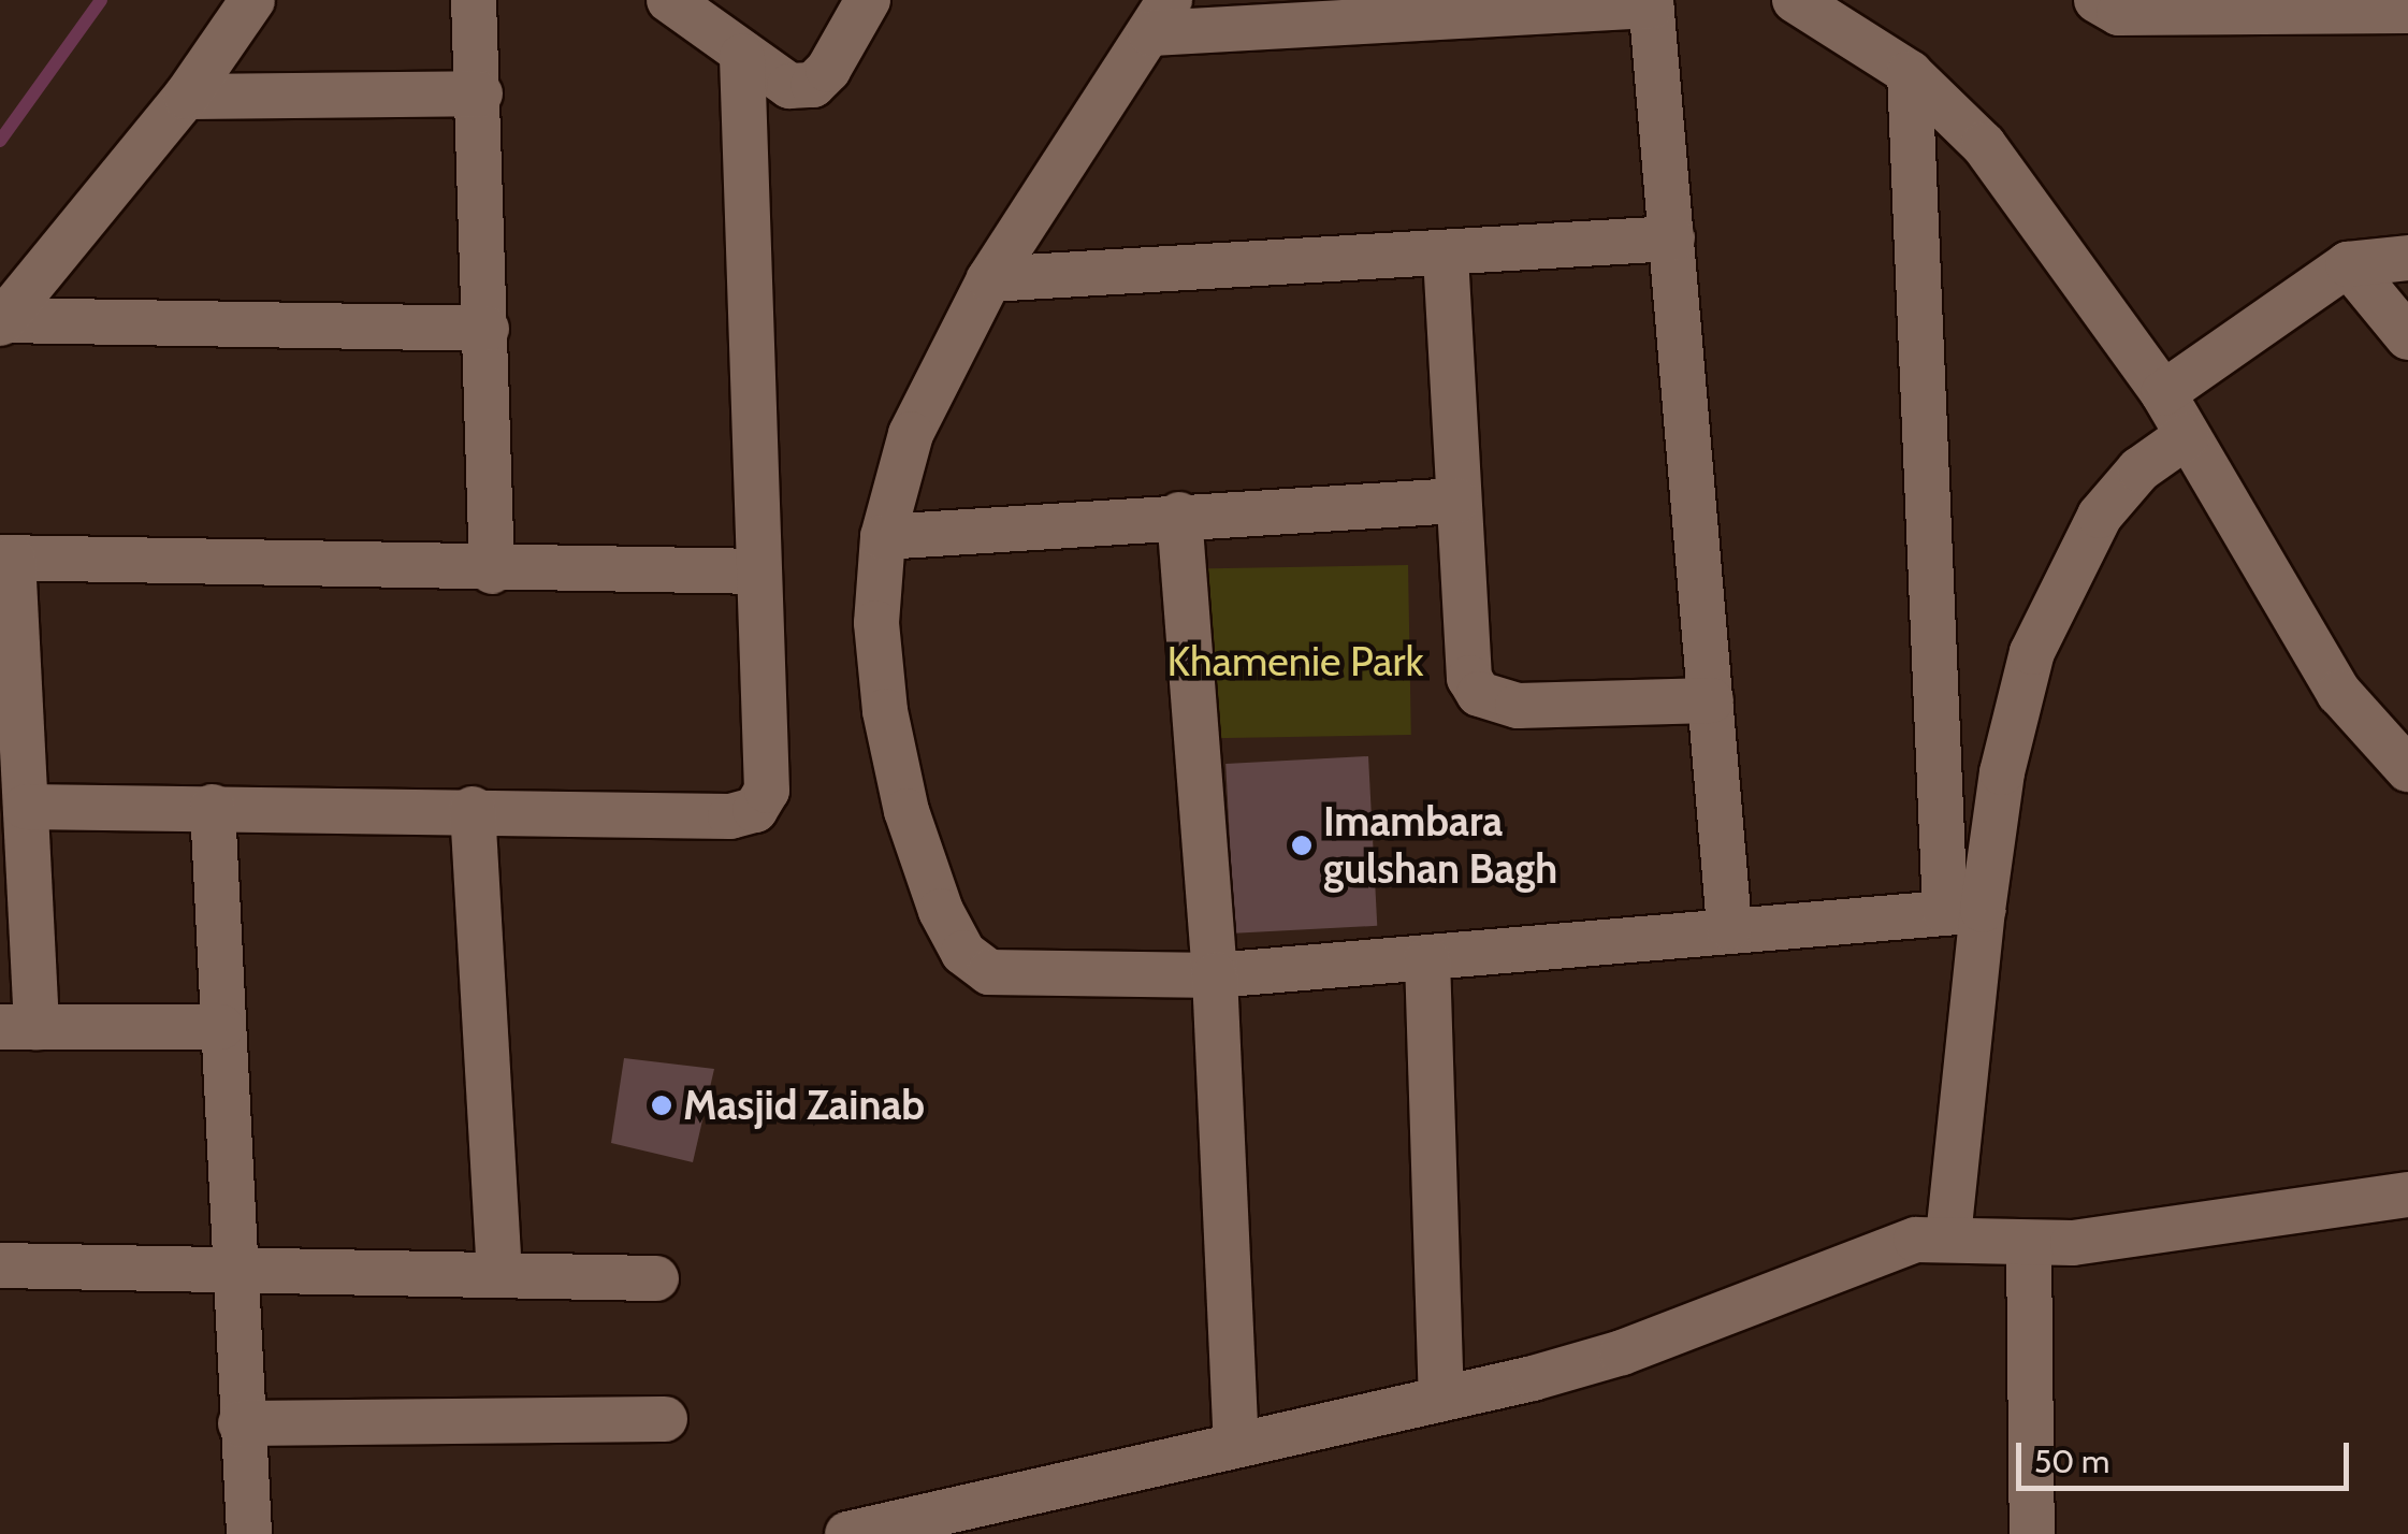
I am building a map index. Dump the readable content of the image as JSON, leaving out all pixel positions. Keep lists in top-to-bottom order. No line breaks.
{"parks":["Khamenie Park"],"places":["Imambara gulshan Bagh","Masjid Zainab"],"scale_bar":"50 m"}
